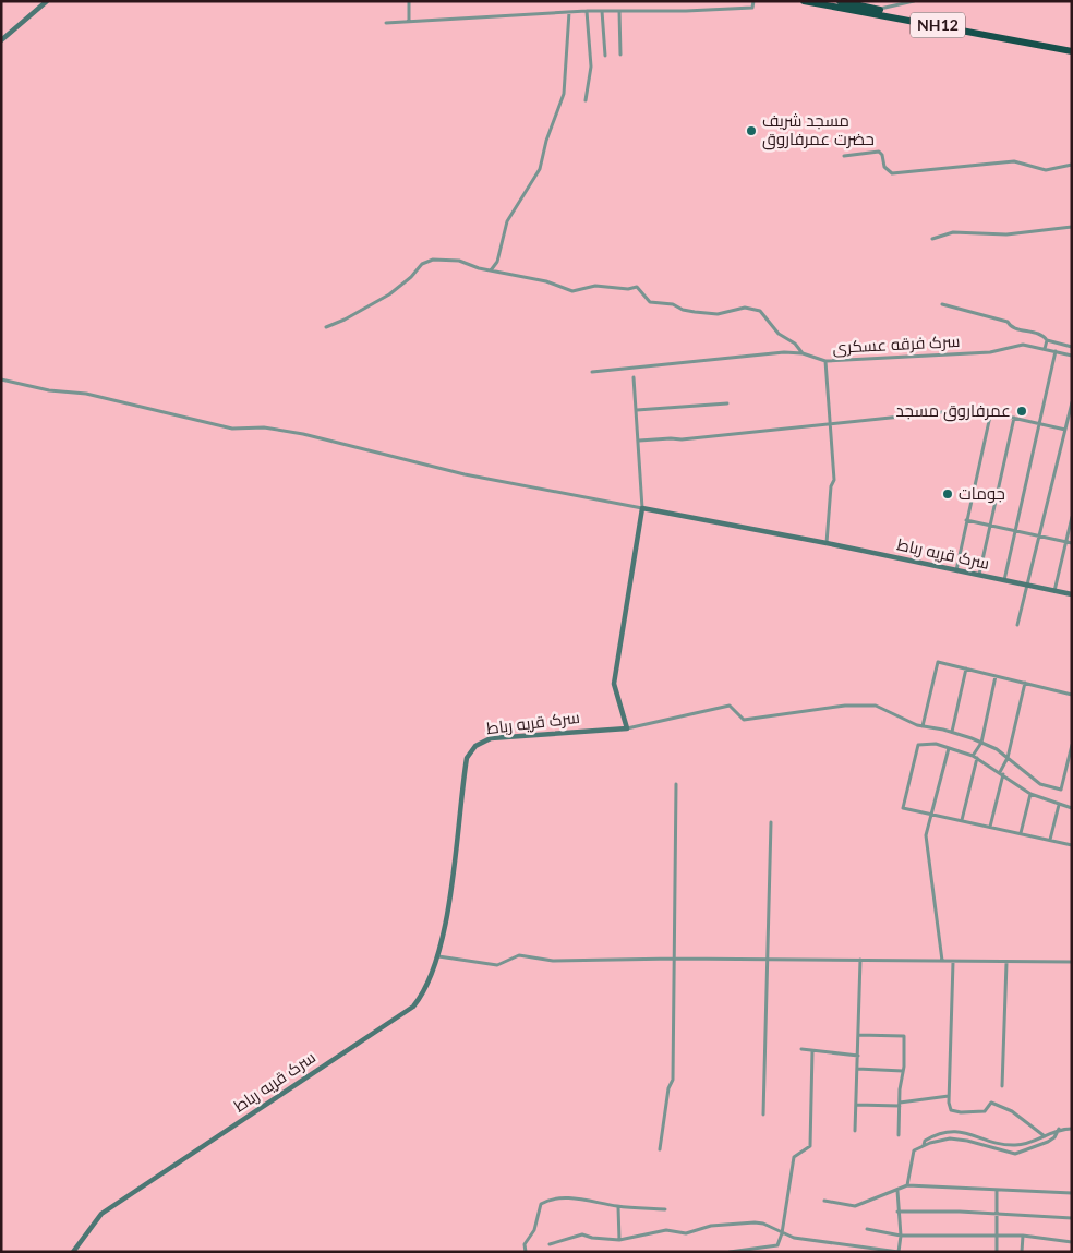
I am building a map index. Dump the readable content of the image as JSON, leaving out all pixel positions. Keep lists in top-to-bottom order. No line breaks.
{"streets":{"highway":["NH12"],"street":["سرک فرقه عسکری","سرک قریه رباط"]},"places":["مسجد شریف حضرت عمرفاروق","عمرفاروق مسجد","جومات"]}
